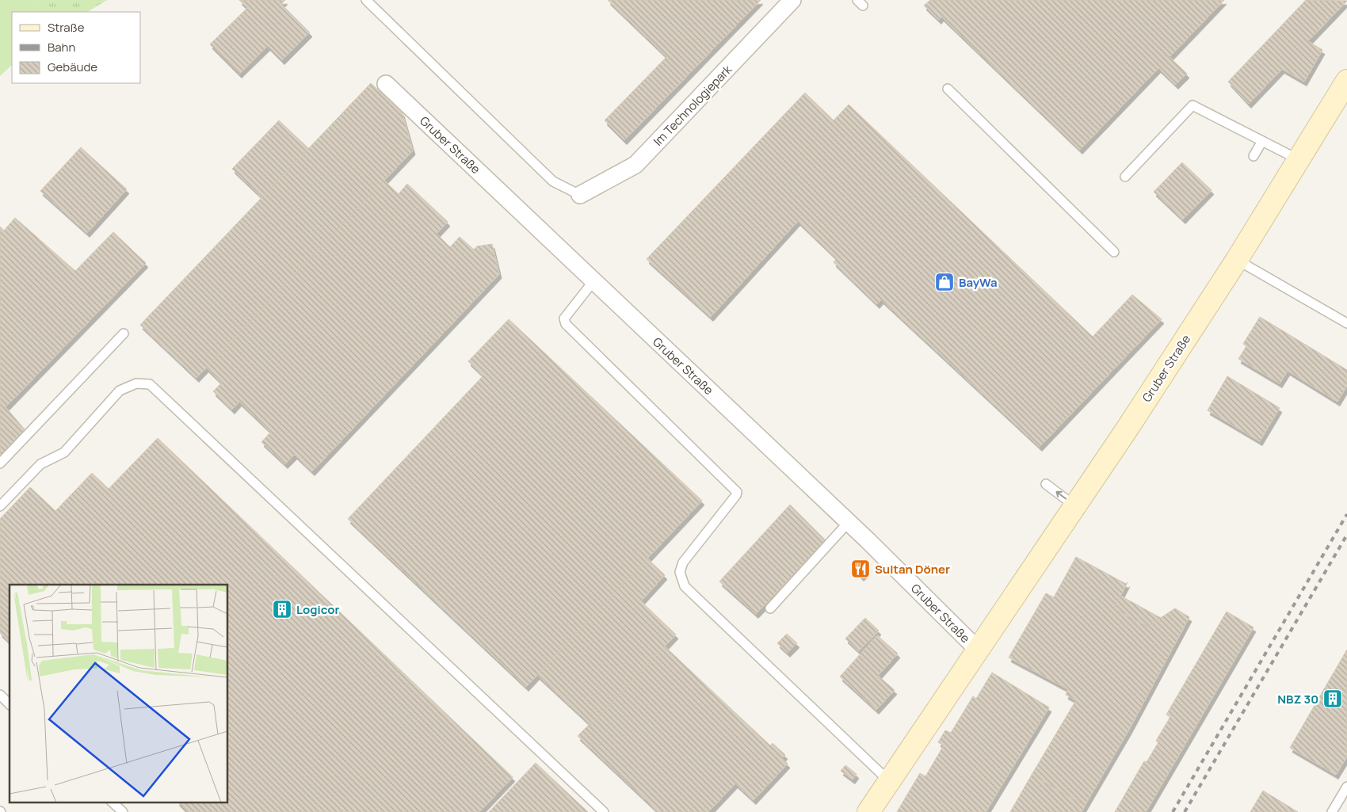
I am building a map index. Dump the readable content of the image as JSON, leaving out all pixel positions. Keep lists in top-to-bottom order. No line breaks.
{"streets":{"street":["Im Technologiepark","Gruber Straße"]},"places":{"shop":["BayWa"],"restaurant":["Sultan Döner"],"building":["Logicor","NBZ 30"]},"legend":["Straße","Bahn","Gebäude"]}
